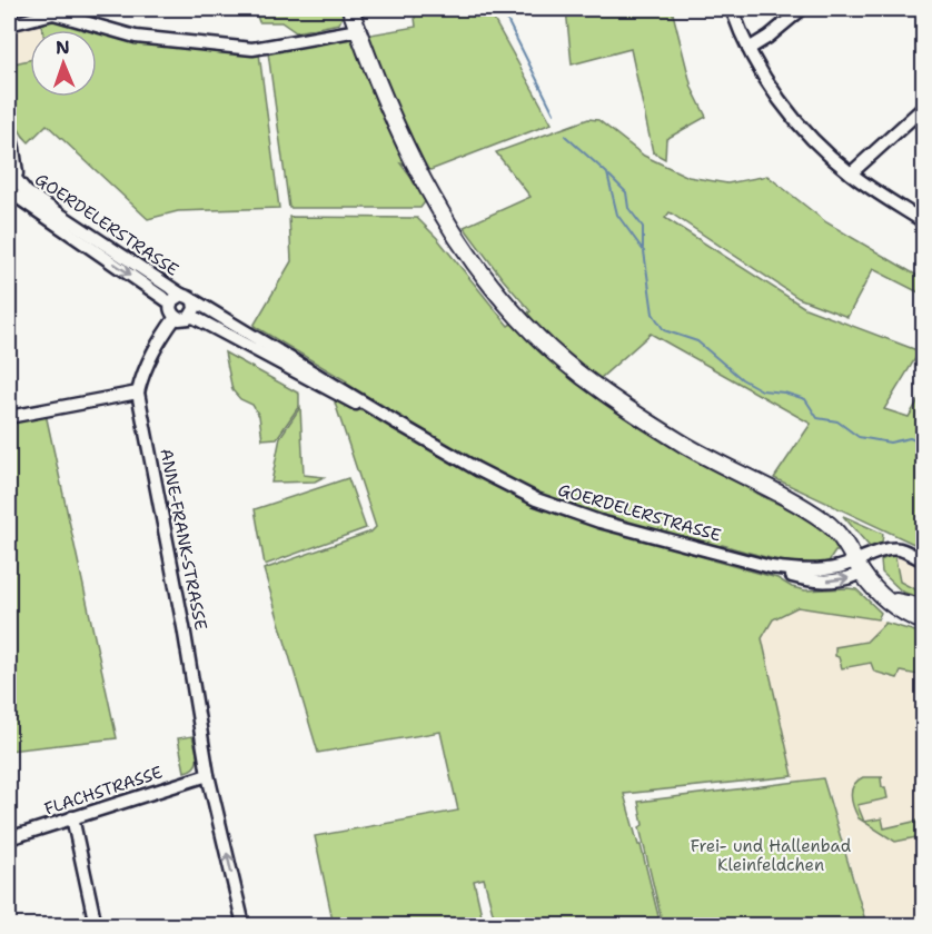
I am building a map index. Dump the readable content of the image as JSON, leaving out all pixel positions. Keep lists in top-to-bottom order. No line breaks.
{"streets":{"street":["GOERDELERSTRASSE","ANNE-FRANK-STRASSE","FLACHSTRASSE"]},"crossings":[["GOERDELERSTRASSE","ANNE-FRANK-STRASSE"],["ANNE-FRANK-STRASSE","FLACHSTRASSE"]],"parks":["Frei- und Hallenbad Kleinfeldchen"],"north":"top"}
